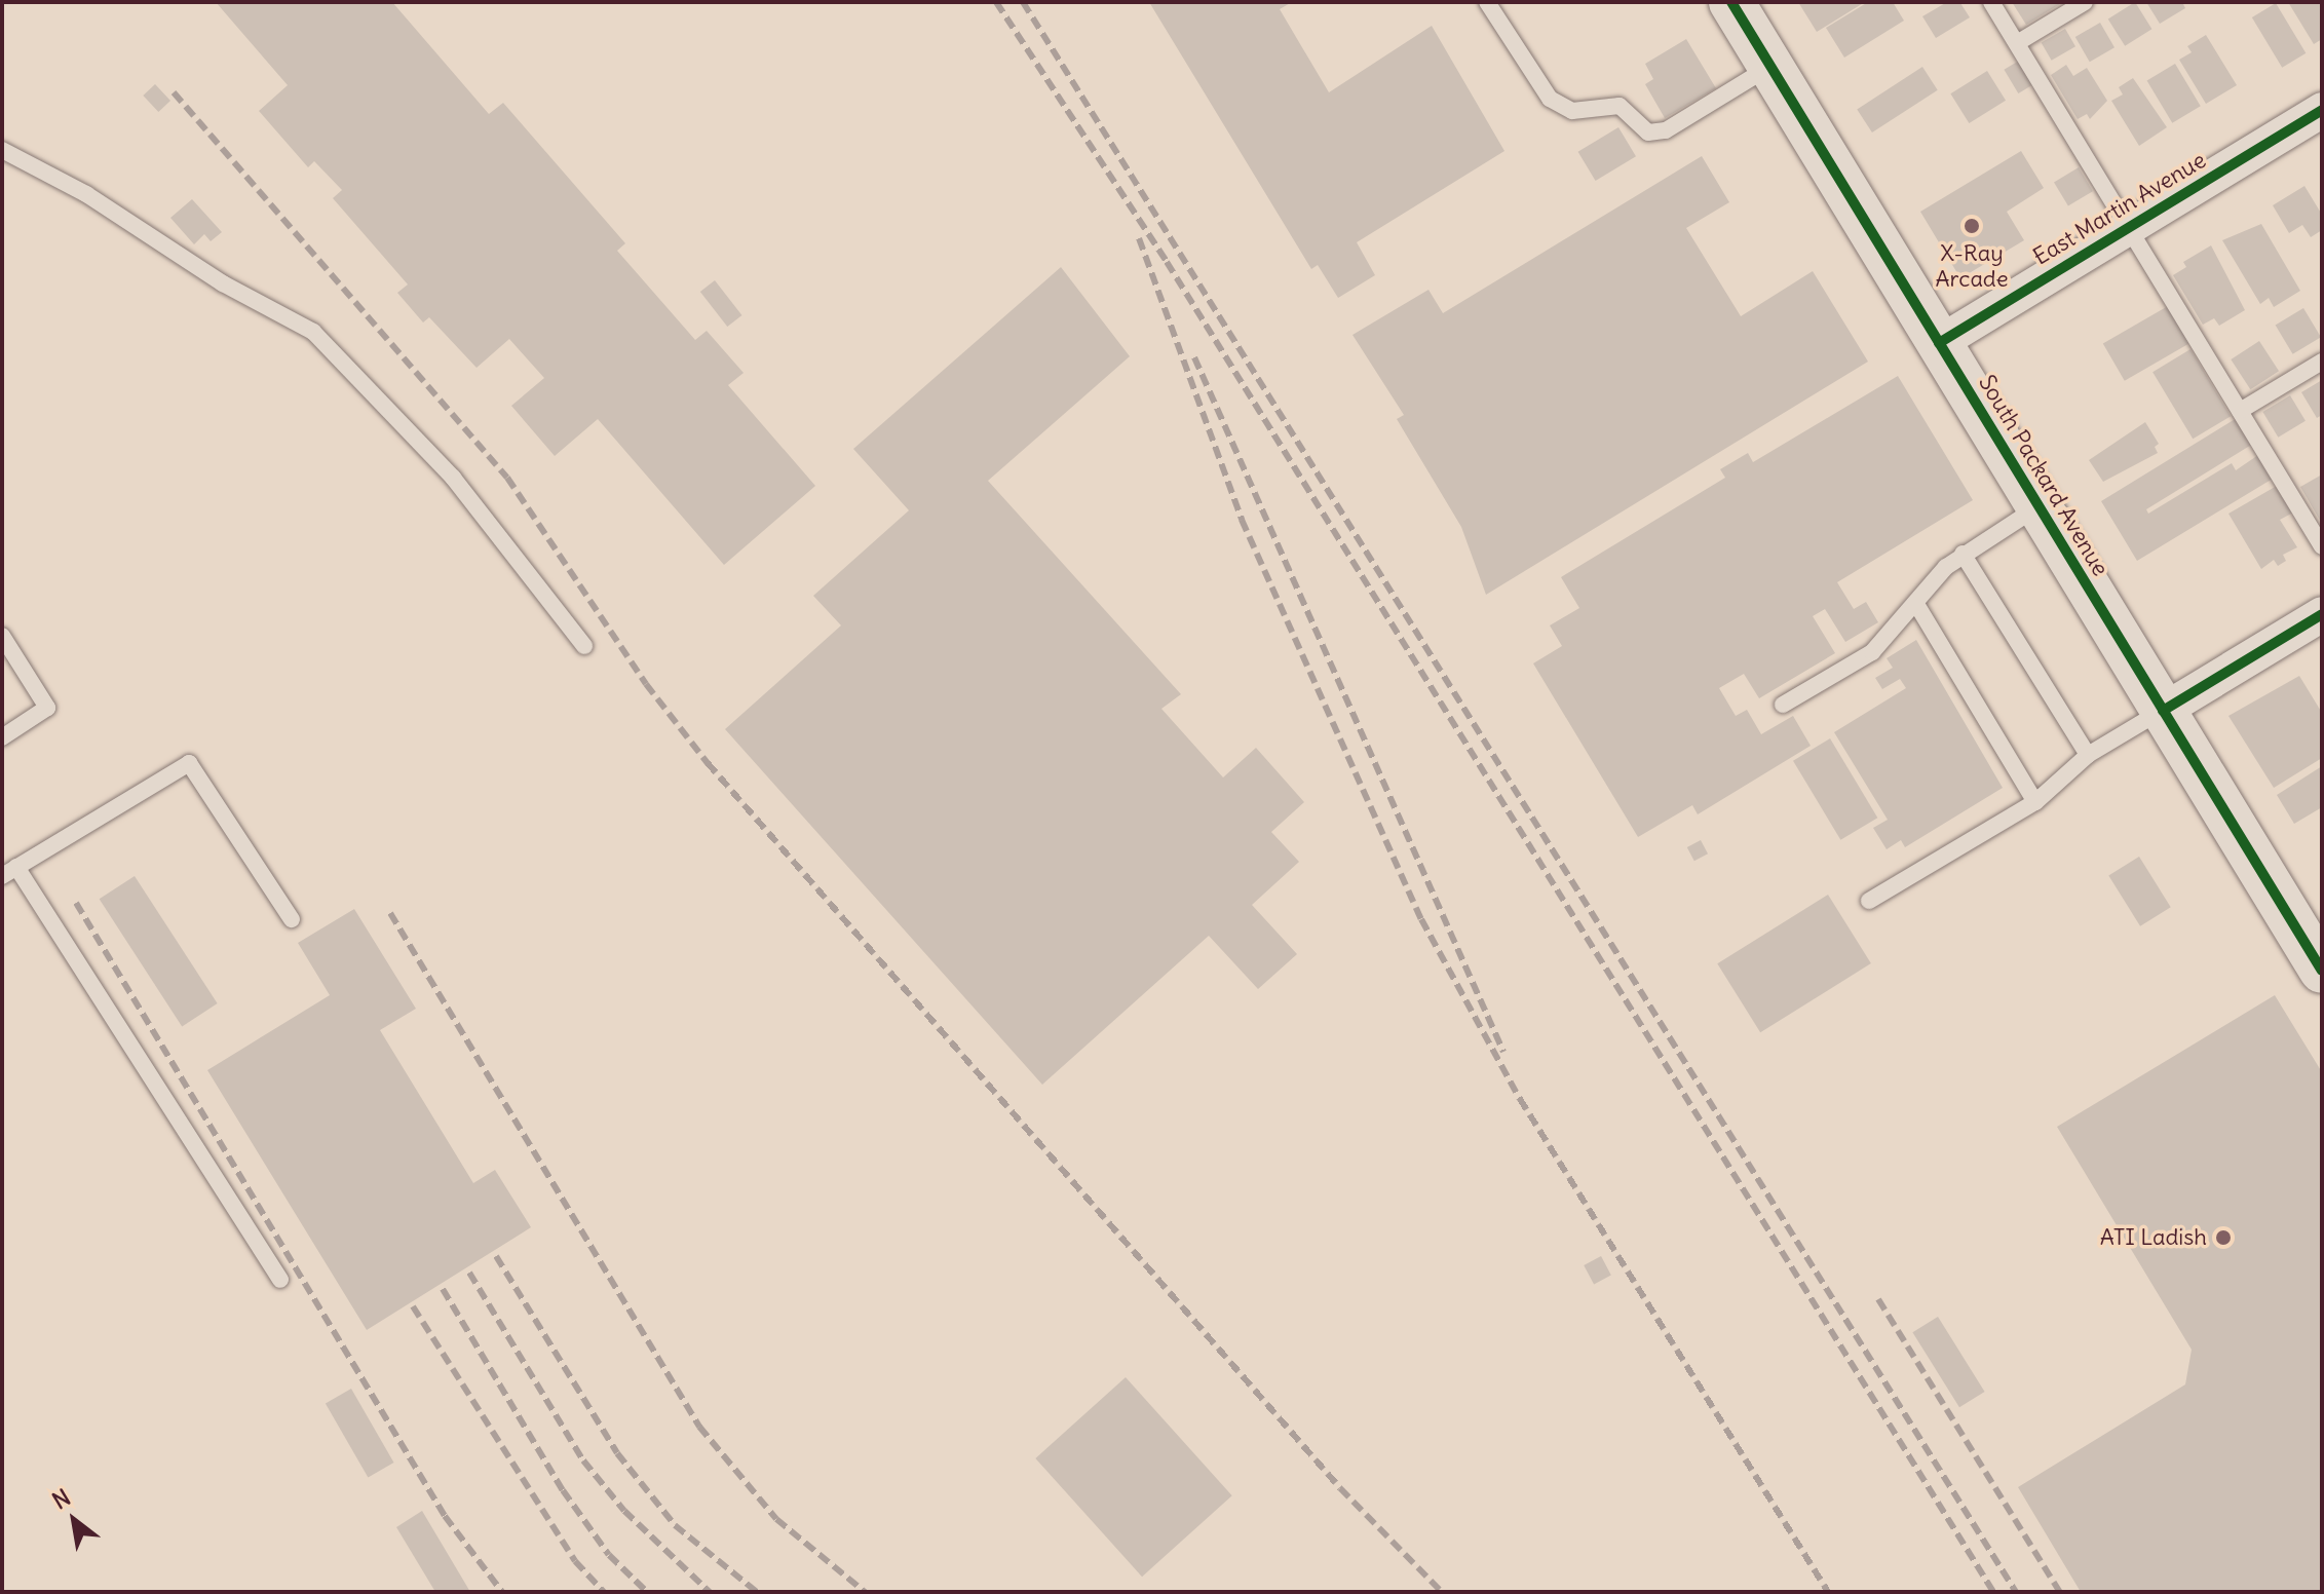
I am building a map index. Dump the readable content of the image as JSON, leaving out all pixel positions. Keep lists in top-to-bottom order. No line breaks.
{"streets":{"street":["East Martin Avenue","South Packard Avenue"]},"crossings":[["East Martin Avenue","South Packard Avenue"]],"places":["X-Ray Arcade","ATI Ladish"],"north":"top left"}
